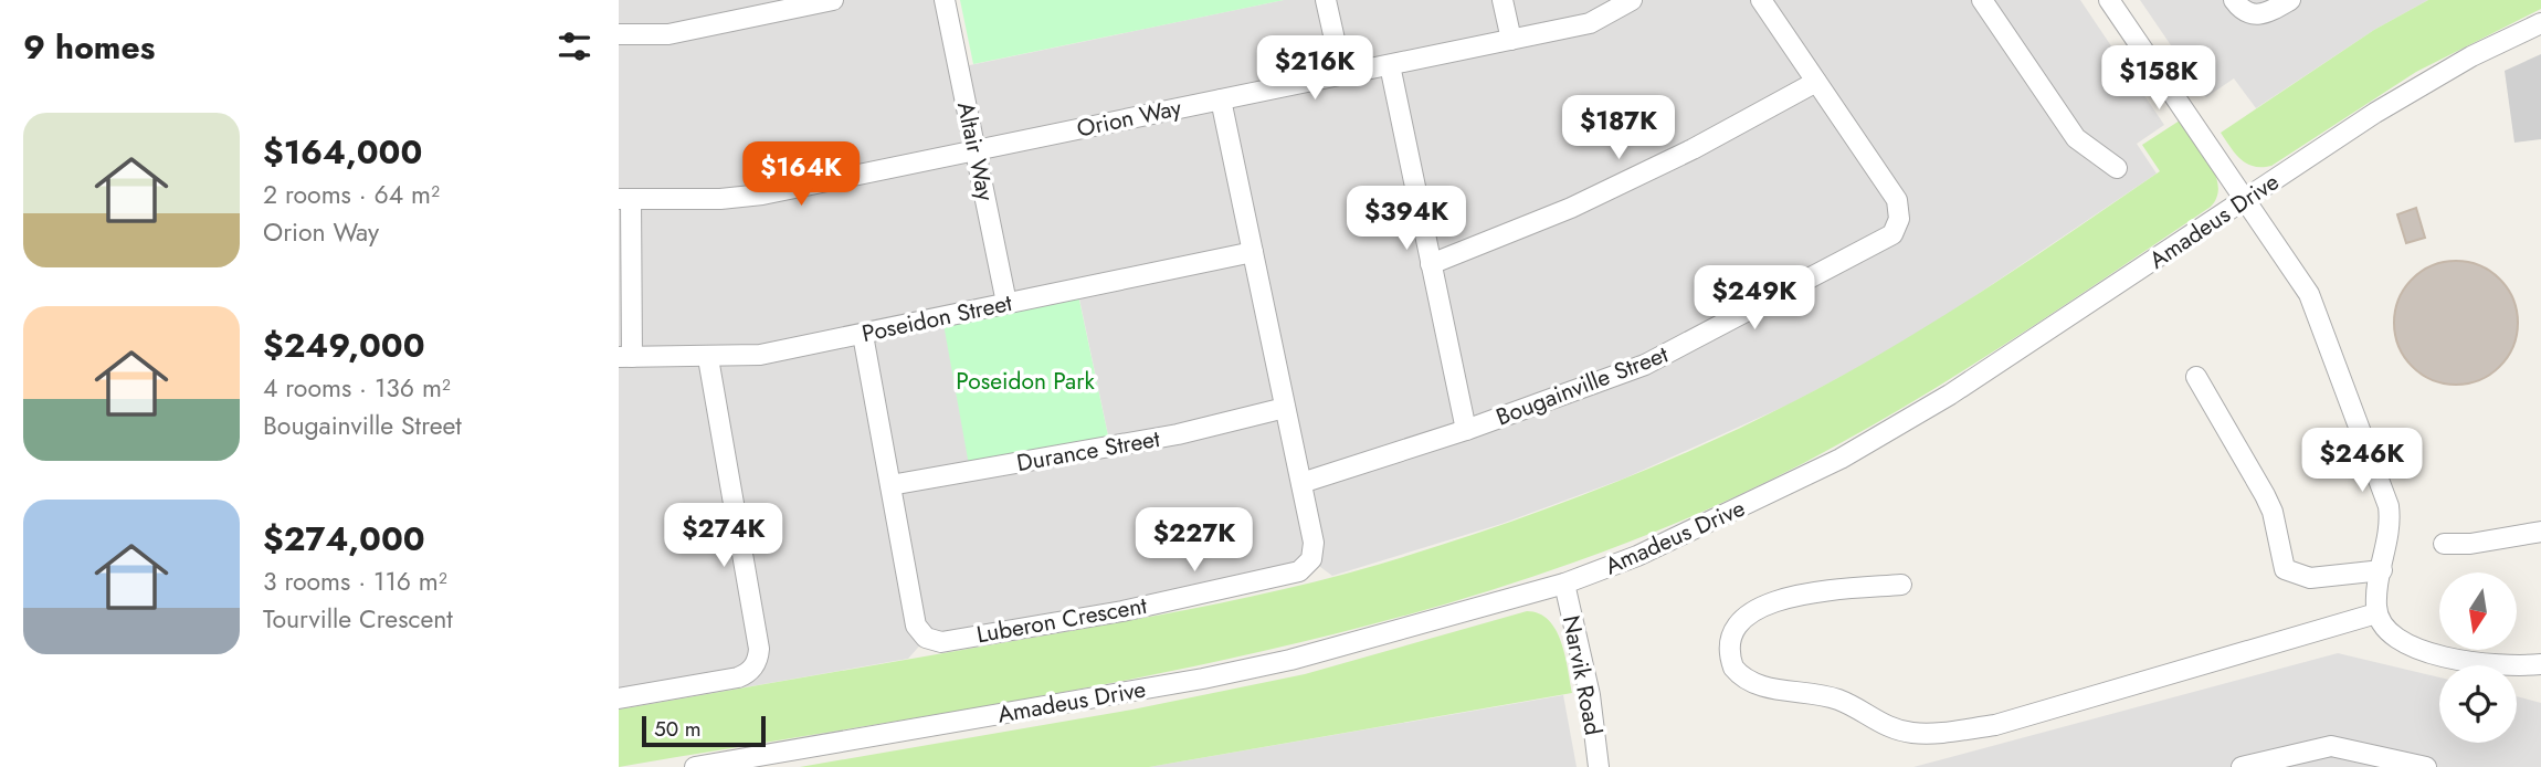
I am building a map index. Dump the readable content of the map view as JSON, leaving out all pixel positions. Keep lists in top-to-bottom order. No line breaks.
{"streets":{"street":["Orion Way","Altair Way","Amadeus Drive","Poseidon Street","Bougainville Street","Durance Street","Luberon Crescent","Narvik Road"]},"crossings":[["Orion Way","Altair Way"],["Orion Way","Luberon Crescent"],["Altair Way","Poseidon Street"],["Amadeus Drive","Narvik Road"],["Poseidon Street","Luberon Crescent"],["Bougainville Street","Luberon Crescent"],["Durance Street","Luberon Crescent"]],"parks":["Poseidon Park"],"scale_bar":"50 m","north":"bottom","page":{"heading":"9 homes","price":["$216K","$158K","$187K","$164K","$394K","$249K","$246K","$274K","$227K"],"list":[{"name":"$164,000","note":"2 rooms · 64 m² · Orion Way"},{"name":"$249,000","note":"4 rooms · 136 m² · Bougainville Street"},{"name":"$274,000","note":"3 rooms · 116 m² · Tourville Crescent"}],"scale":"50 m"}}
